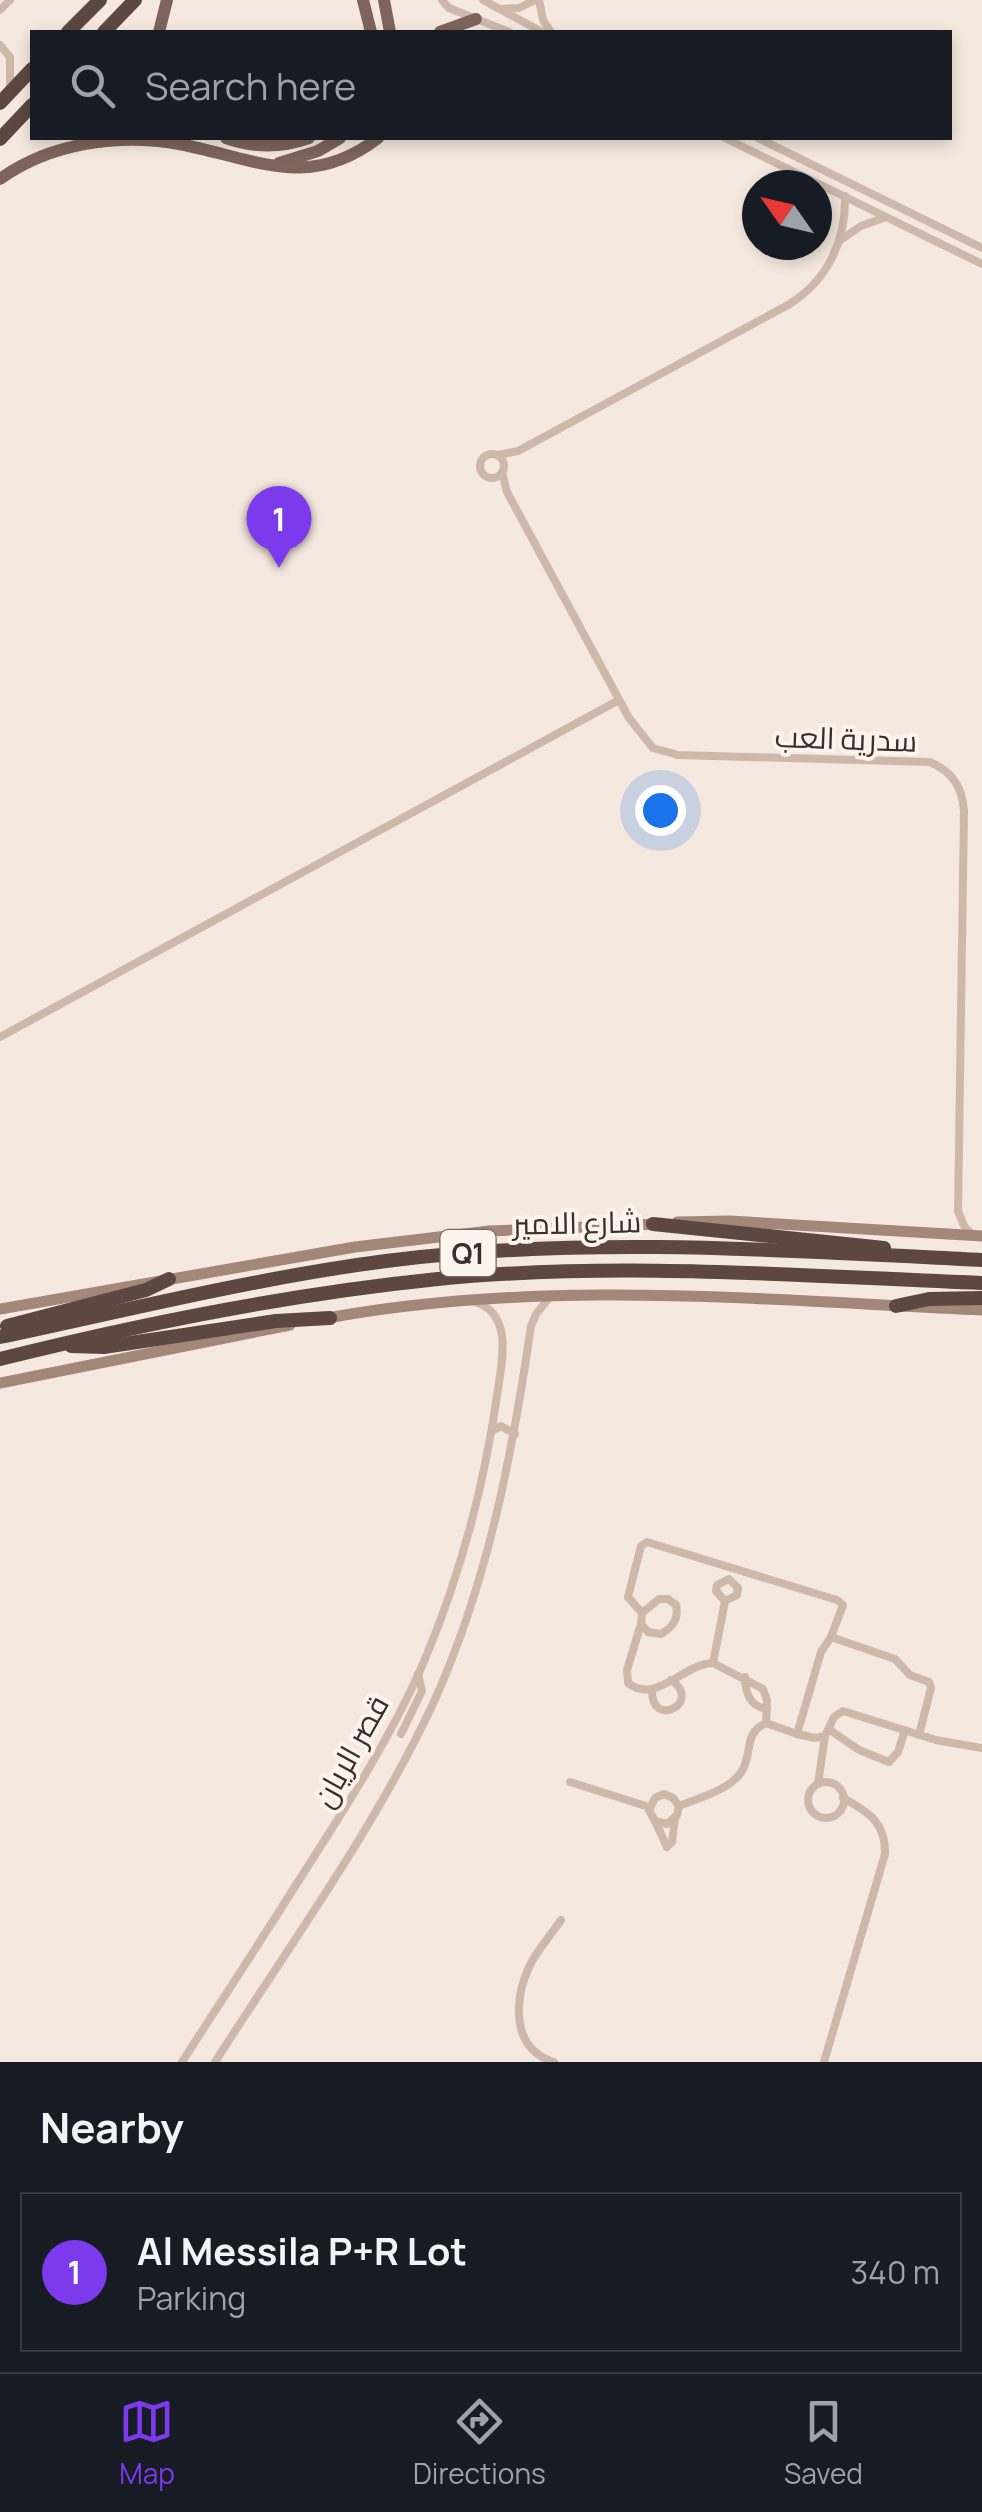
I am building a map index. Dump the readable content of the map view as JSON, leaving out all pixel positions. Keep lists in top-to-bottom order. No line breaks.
{"streets":{"highway":["شارع الامير","Q1"],"street":["سدرية العب","قصر الريان"]},"north":"top left","page":{"search":"Search here","pins":"1","heading":"Nearby","list":[{"mark":"1","name":"Al Messila P+R Lot","note":"Parking","value":"340 m"}],"nav":["Map","Directions","Saved"]}}
